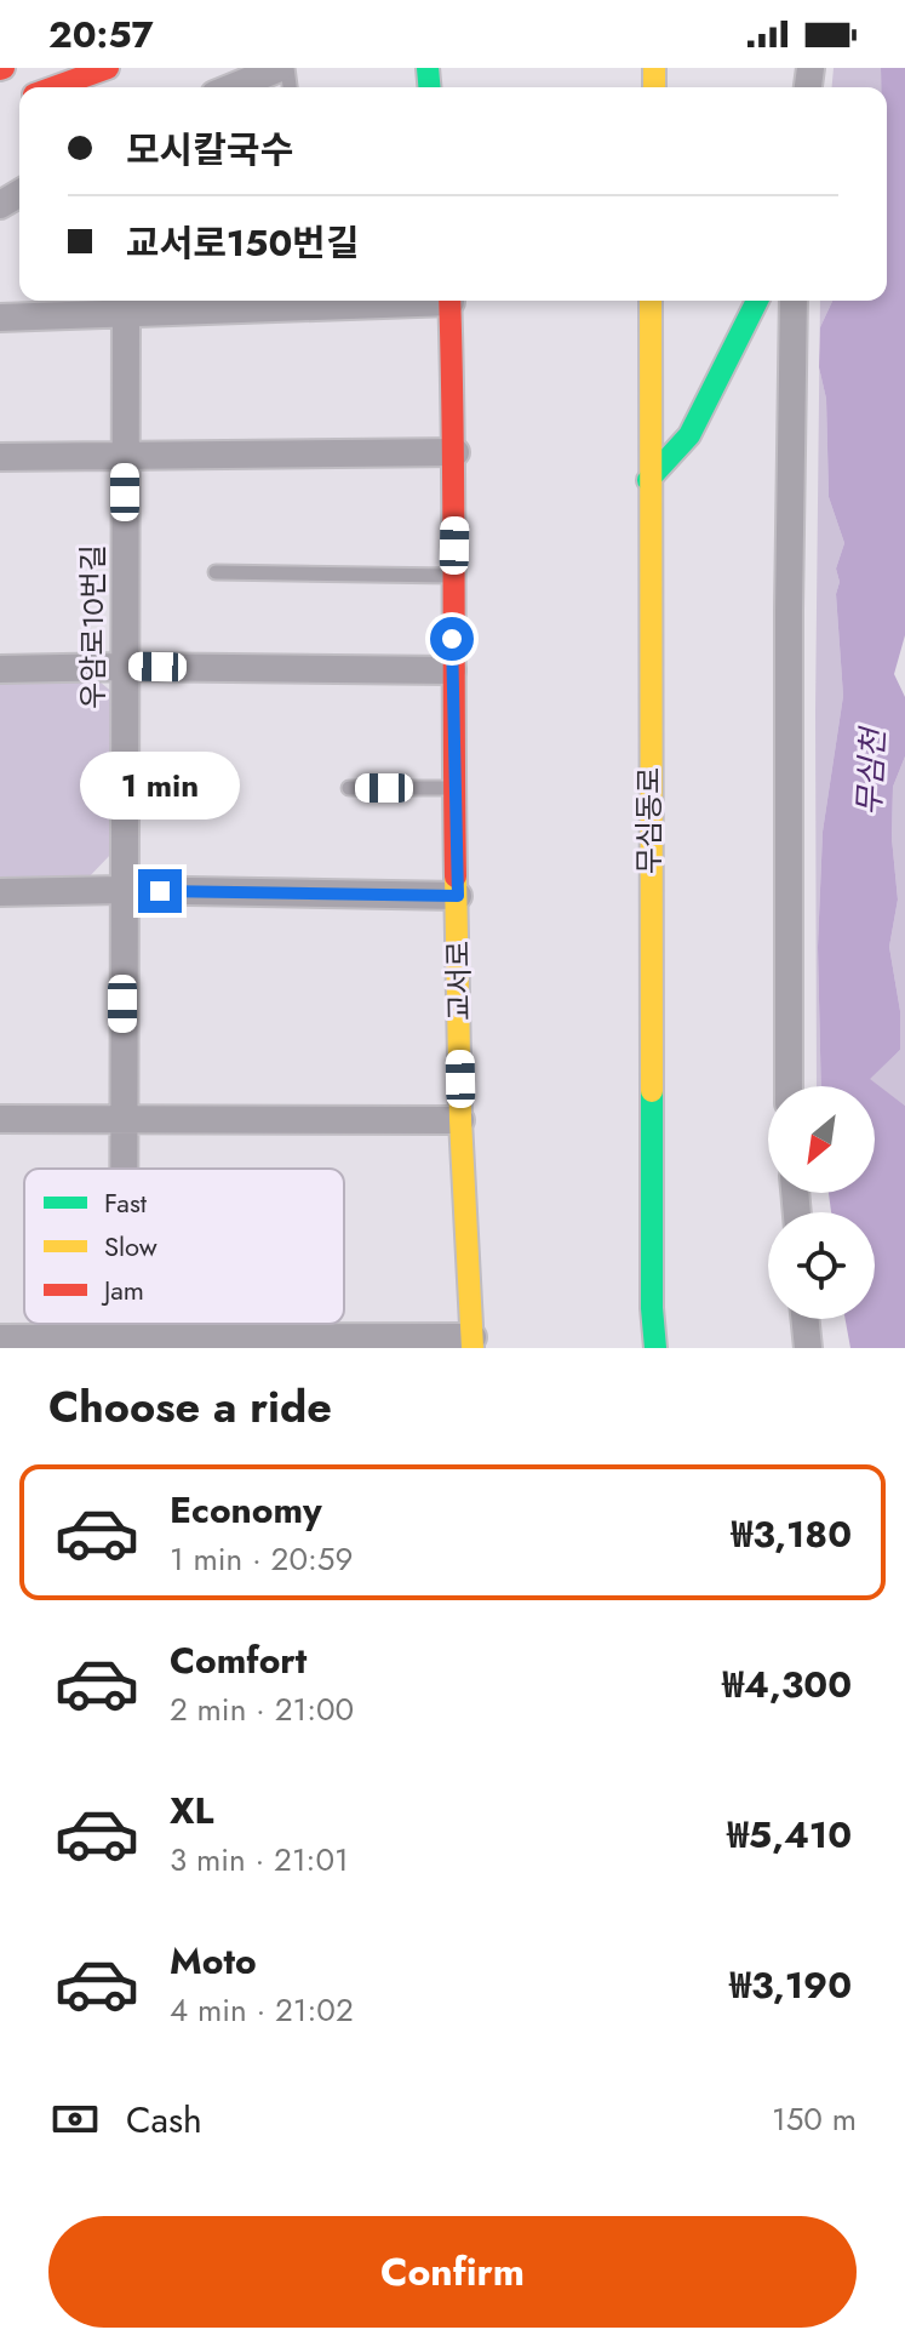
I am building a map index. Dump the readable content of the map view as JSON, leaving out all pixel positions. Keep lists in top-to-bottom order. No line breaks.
{"streets":{"street":["우암로10번길","무심동로","교서로"]},"water":["무심천"],"legend":["Fast","Slow","Jam"],"north":"bottom left","page":{"status":"20:57","banner":["모시칼국수","교서로150번길"],"bubble":"1 min","heading":"Choose a ride","list":[{"name":"Economy","note":"1 min · 20:59","value":"₩3,180"},{"name":"Comfort","note":"2 min · 21:00","value":"₩4,300"},{"name":"XL","note":"3 min · 21:01","value":"₩5,410"},{"name":"Moto","note":"4 min · 21:02","value":"₩3,190"}],"pay":["Cash","150 m"],"buttons":"Confirm"}}
